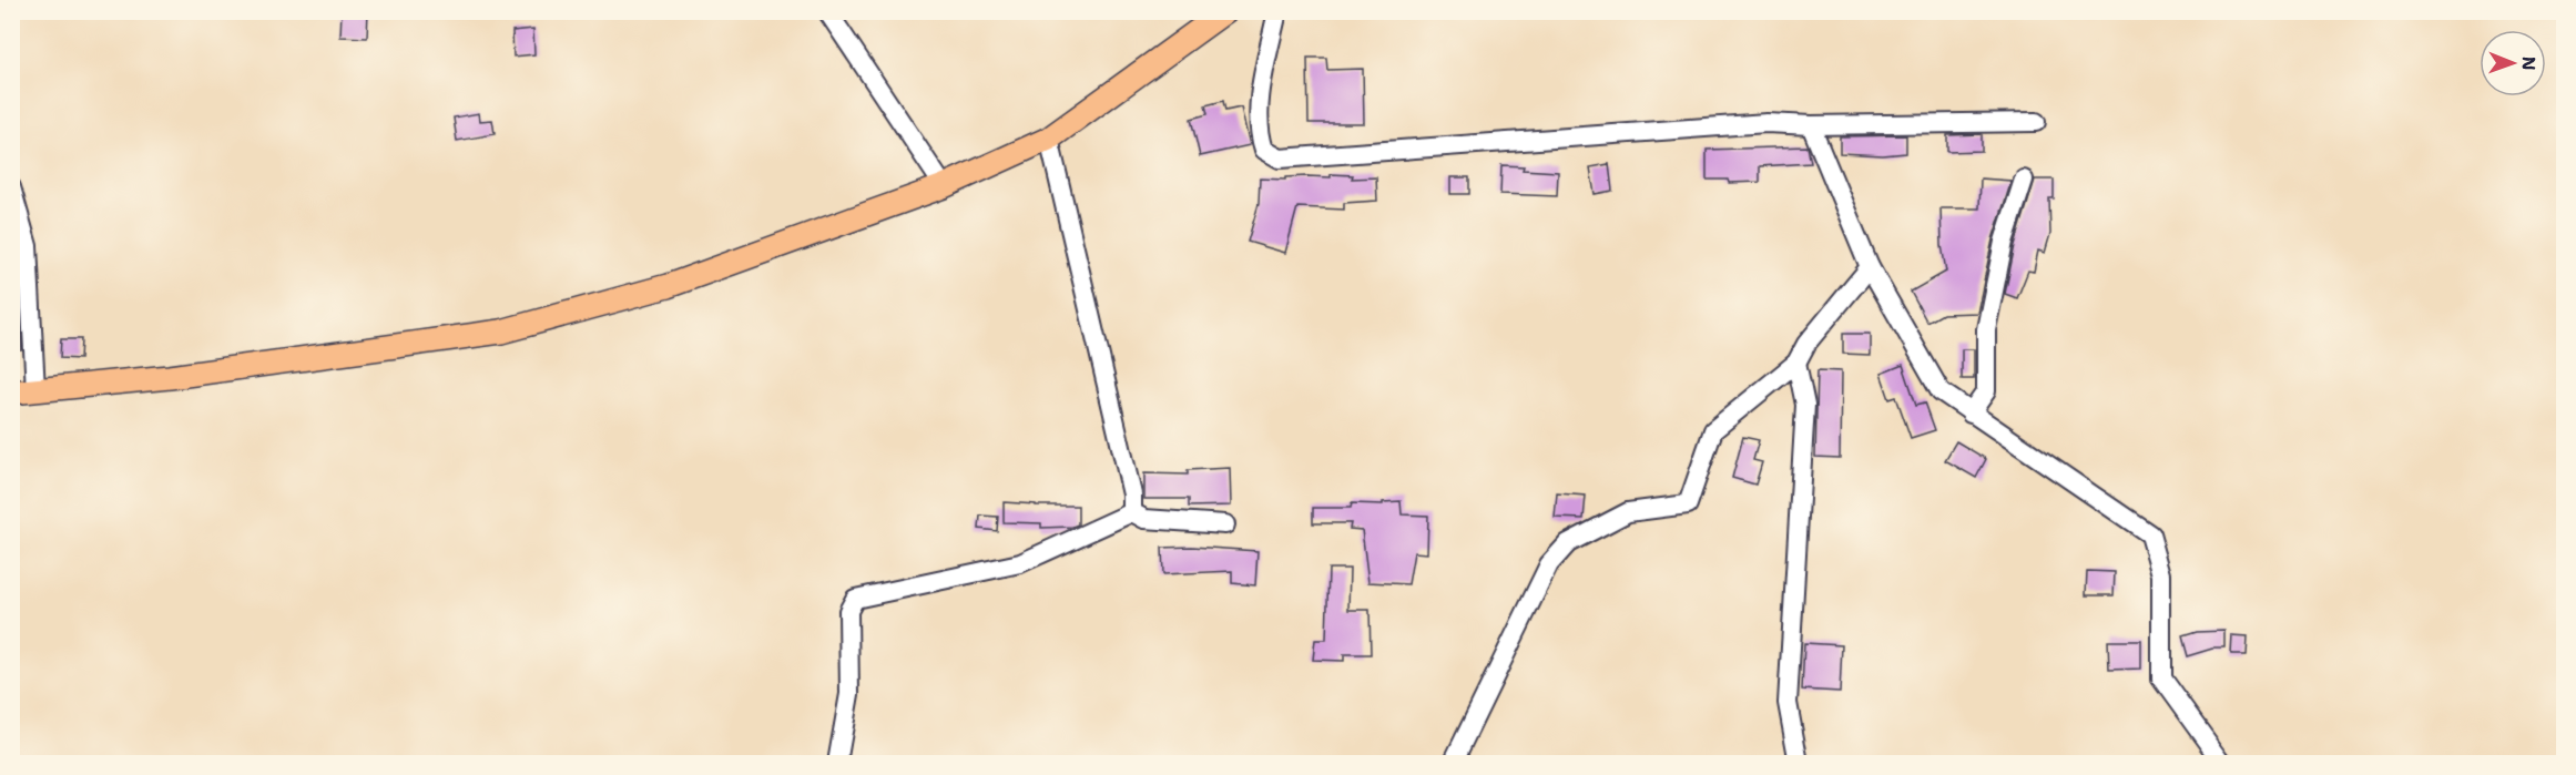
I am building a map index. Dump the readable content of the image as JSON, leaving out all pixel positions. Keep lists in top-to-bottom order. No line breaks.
{"north":"right"}
